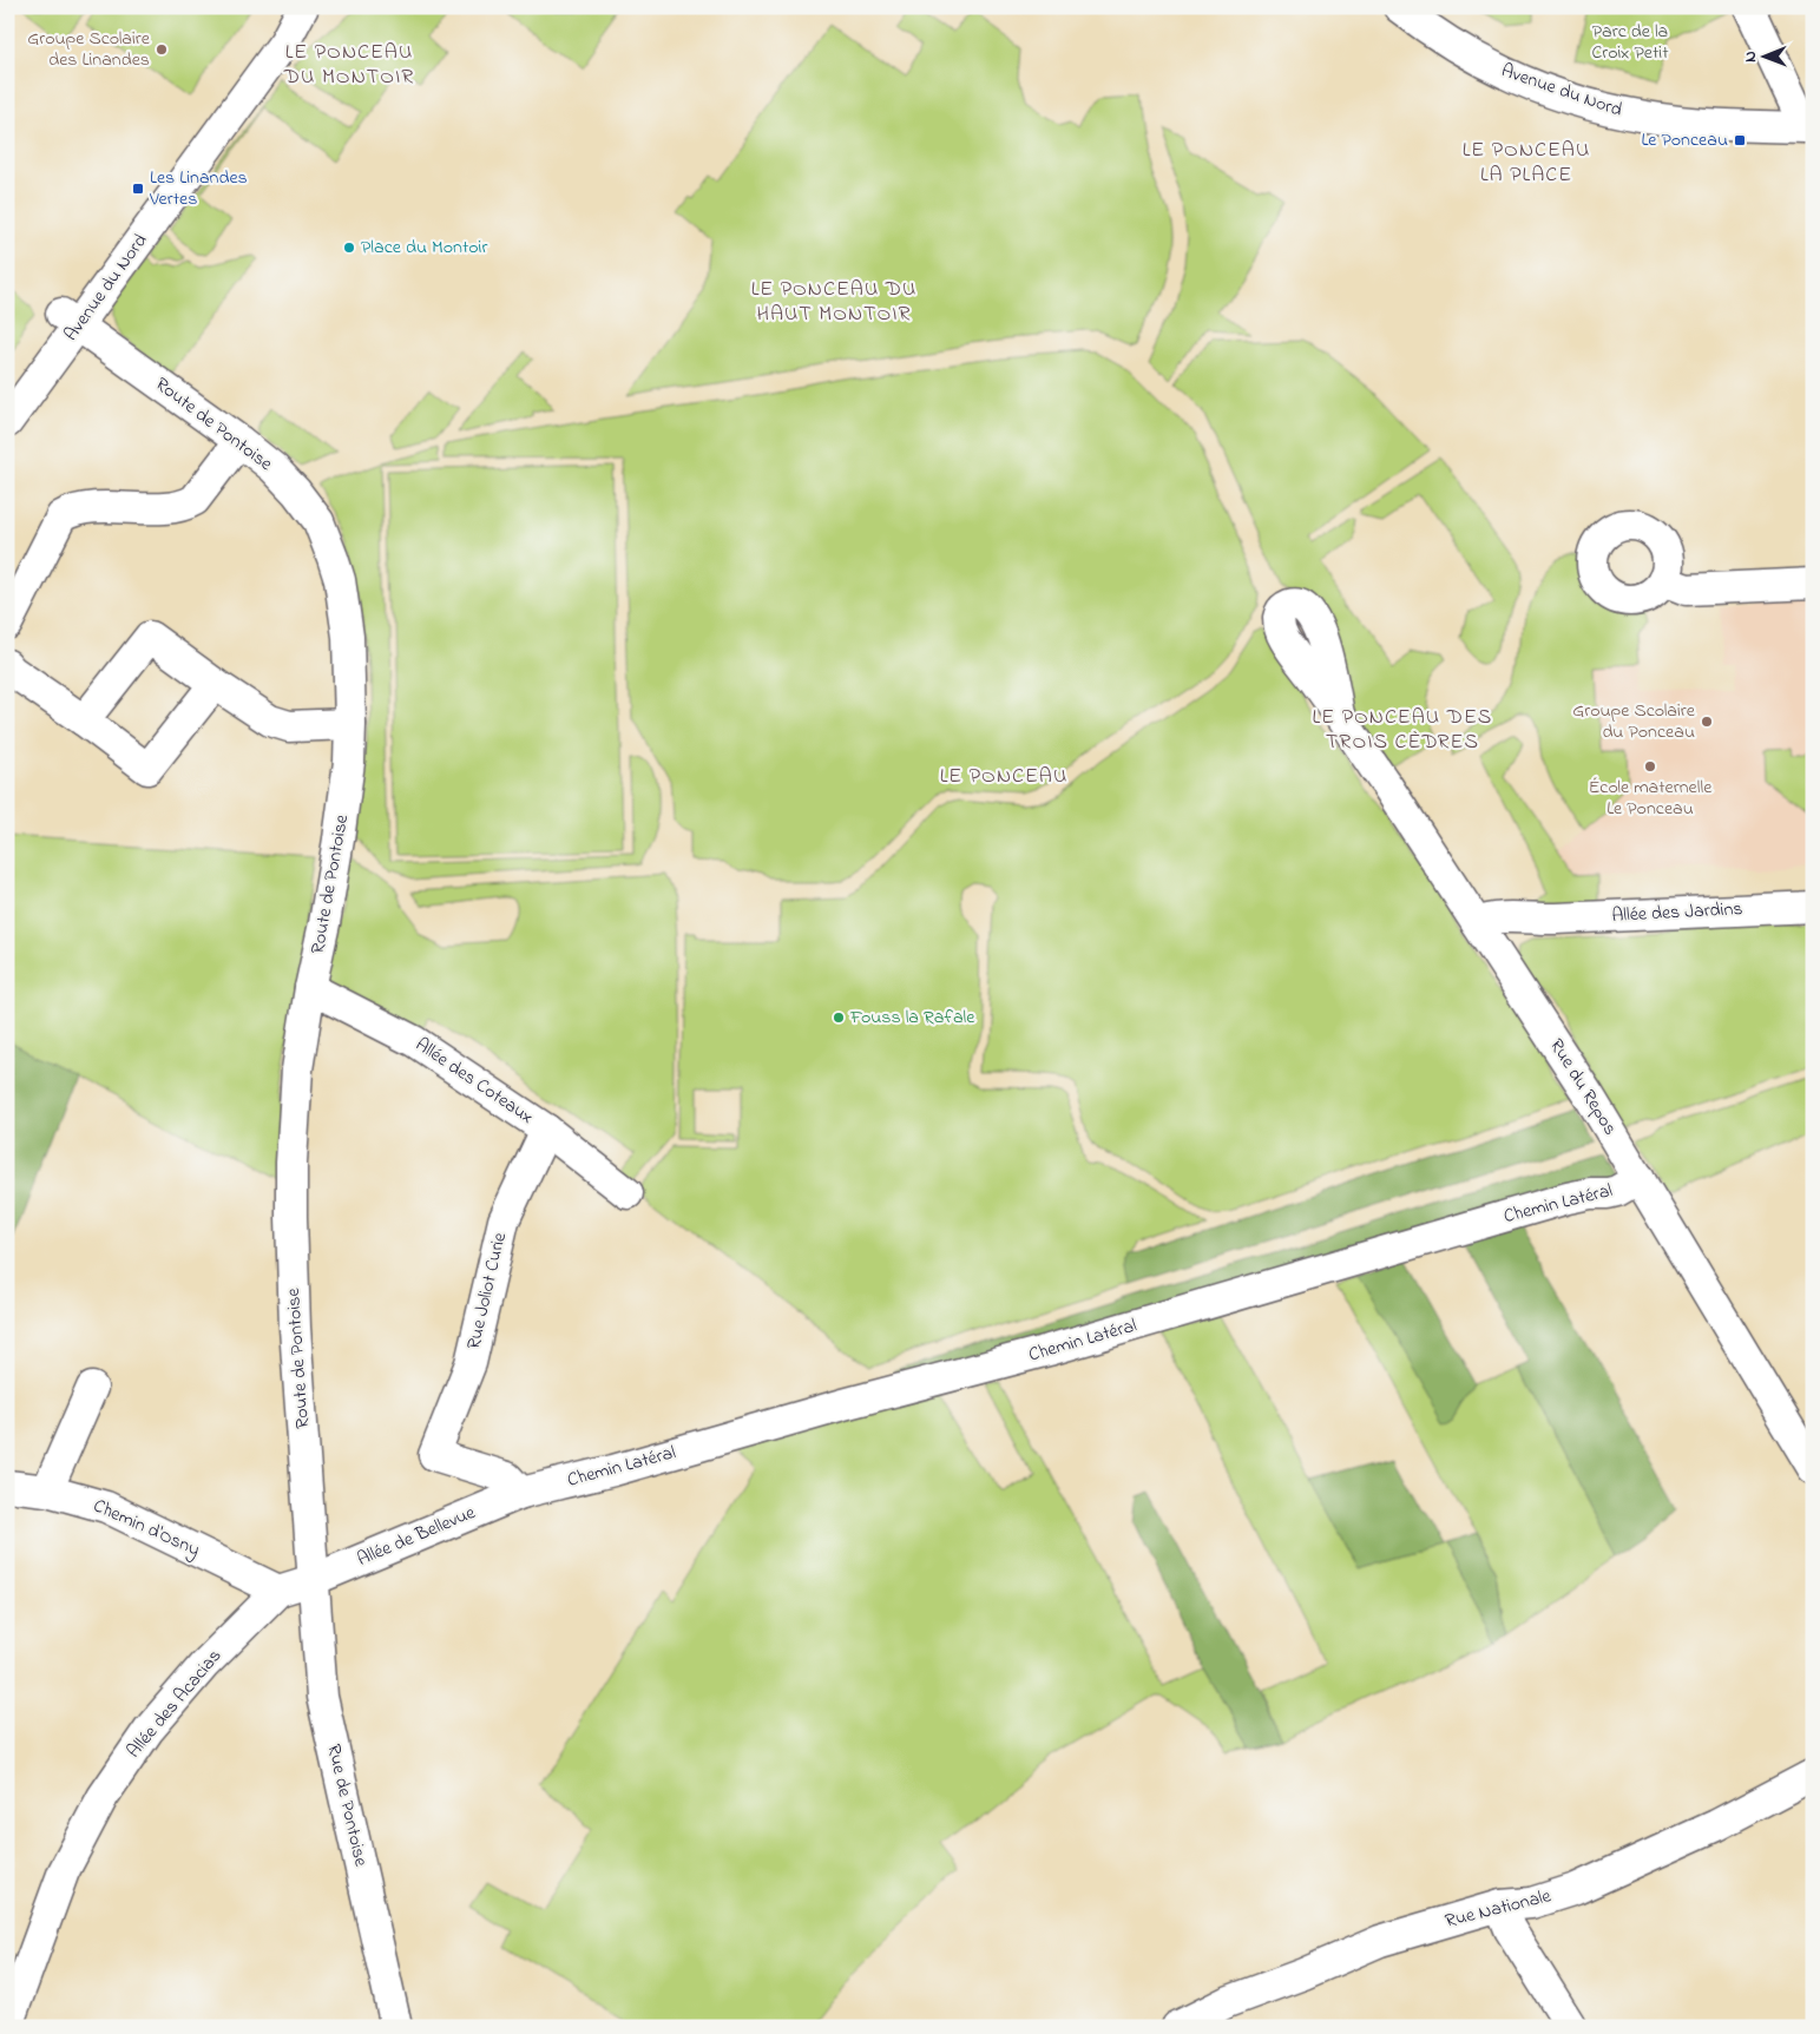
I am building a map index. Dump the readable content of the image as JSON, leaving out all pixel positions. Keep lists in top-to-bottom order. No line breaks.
{"streets":{"street":["Avenue du Nord","Route de Pontoise","Allée des Jardins","Allée des Coteaux","Rue du Repos","Chemin Latéral","Rue Joliot Curie","Chemin d'Osny","Allée de Bellevue","Allée des Acacias","Rue de Pontoise","Rue Nationale"]},"crossings":[["Avenue du Nord","Route de Pontoise"],["Route de Pontoise","Allée des Coteaux"],["Route de Pontoise","Allée de Bellevue"],["Route de Pontoise","Allée des Acacias"],["Route de Pontoise","Rue de Pontoise"],["Allée des Jardins","Rue du Repos"],["Allée des Coteaux","Rue Joliot Curie"],["Rue du Repos","Chemin Latéral"],["Chemin Latéral","Rue Joliot Curie"],["Chemin Latéral","Allée de Bellevue"],["Rue Joliot Curie","Allée de Bellevue"],["Chemin d'Osny","Allée des Acacias"],["Allée de Bellevue","Allée des Acacias"],["Allée de Bellevue","Rue de Pontoise"],["Allée des Acacias","Rue de Pontoise"]],"districts":["LE PONCEAU DU MONTOIR","LE PONCEAU LA PLACE","LE PONCEAU DU HAUT MONTOIR","LE PONCEAU DES TROIS CÈDRES","LE PONCEAU"],"parks":["Parc de la Croix Petit"],"places":{"other":["Groupe Scolaire des Linandes","Place du Montoir","Groupe Scolaire du Ponceau","École maternelle Le Ponceau","Fouss la Rafale"],"transit":["Le Ponceau","Les Linandes Vertes"]},"north":"left"}
